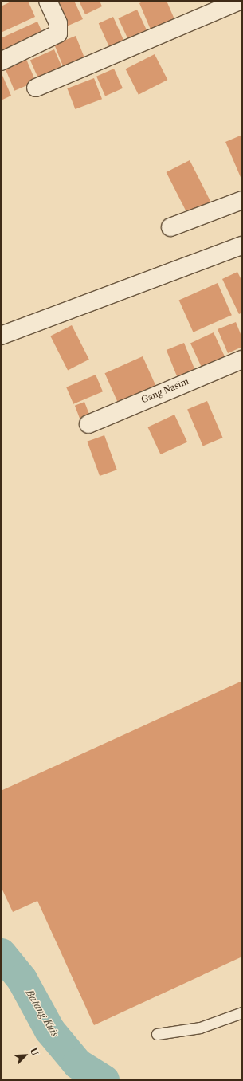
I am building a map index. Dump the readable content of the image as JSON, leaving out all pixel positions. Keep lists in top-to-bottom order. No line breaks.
{"streets":{"street":["Gang Nasim"]},"water":["Batang Kuis"],"north":"top right"}
